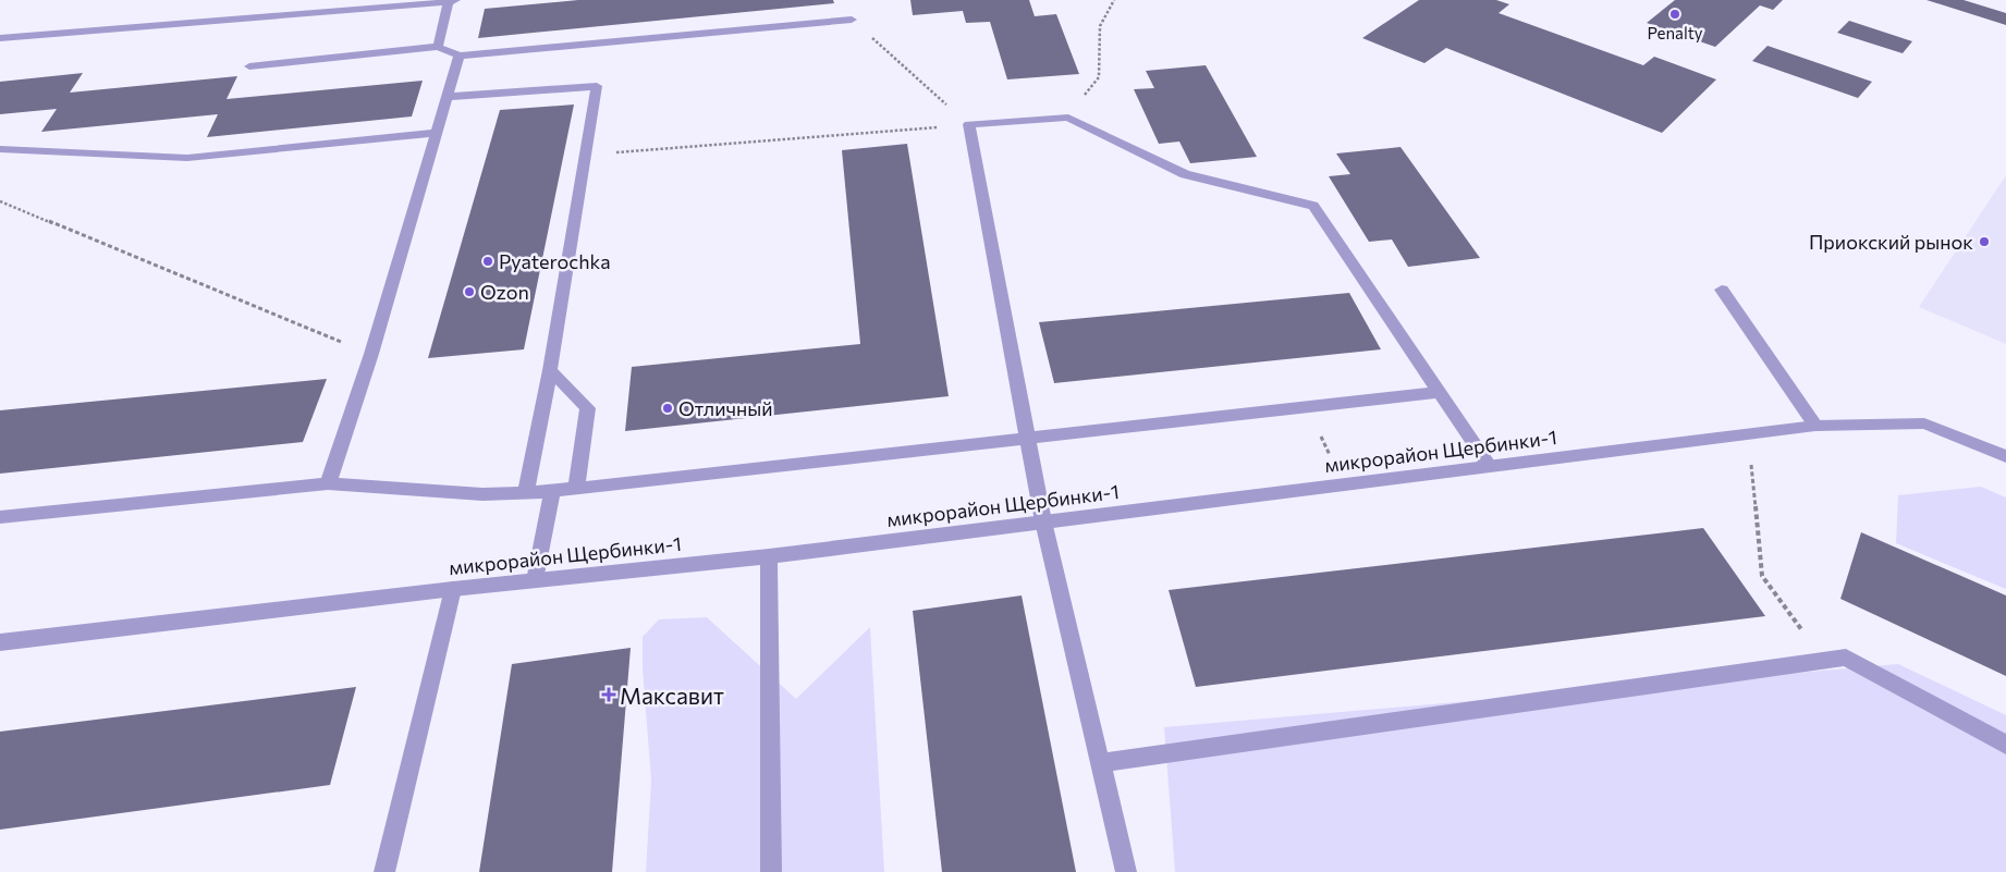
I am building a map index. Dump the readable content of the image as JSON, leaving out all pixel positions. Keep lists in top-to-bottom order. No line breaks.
{"streets":{"street":["микрорайон Щербинки-1"]},"places":{"other":["Penalty","Приокский рынок","Pyaterochka","Ozon","Отличный"],"health":["Максавит"]}}
